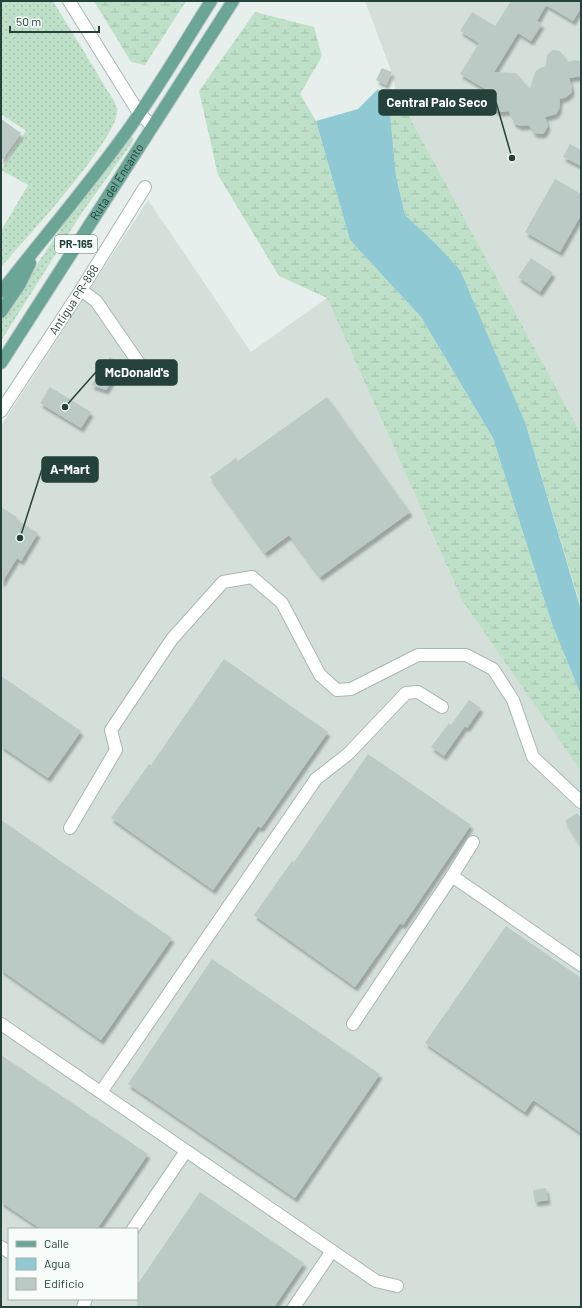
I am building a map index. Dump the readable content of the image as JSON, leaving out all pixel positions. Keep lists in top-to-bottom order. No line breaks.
{"streets":{"main road":["Ruta del Encanto","PR-165"],"street":["Antigua PR-888"]},"places":["Central Palo Seco","McDonald's","A-Mart"],"legend":["Calle","Agua","Edificio"],"scale_bar":"50 m"}
